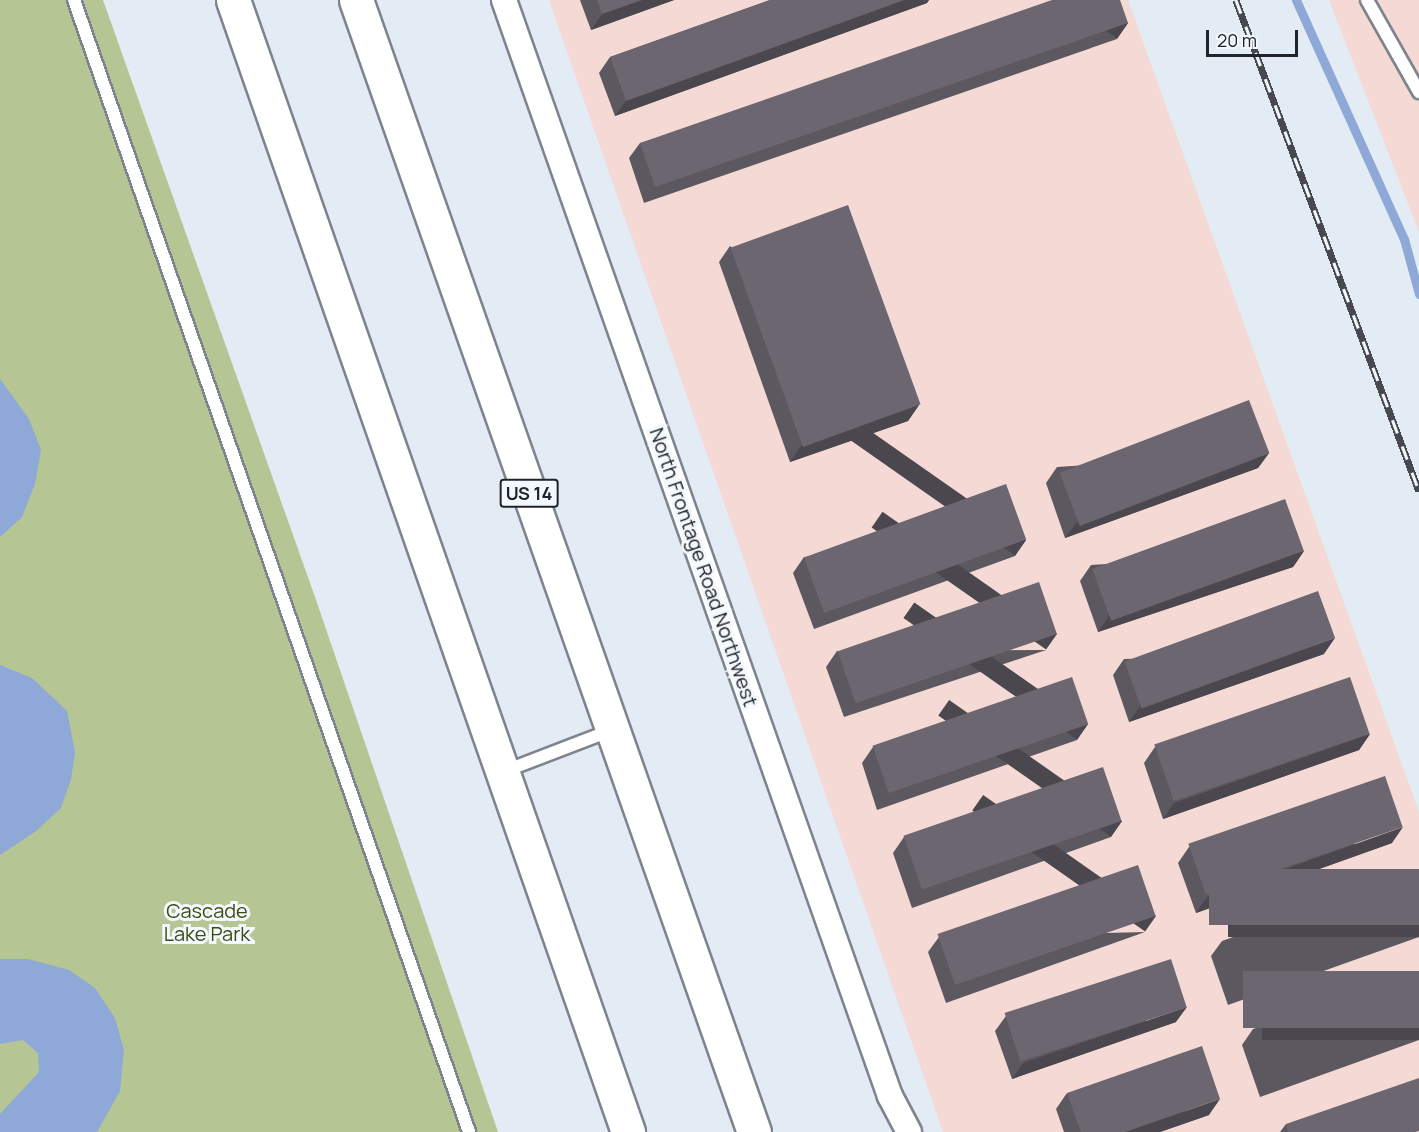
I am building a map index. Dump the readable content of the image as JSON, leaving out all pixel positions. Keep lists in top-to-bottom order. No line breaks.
{"streets":{"highway":["US 14"],"street":["North Frontage Road Northwest"]},"parks":["Cascade Lake Park"],"scale_bar":"20 m"}
